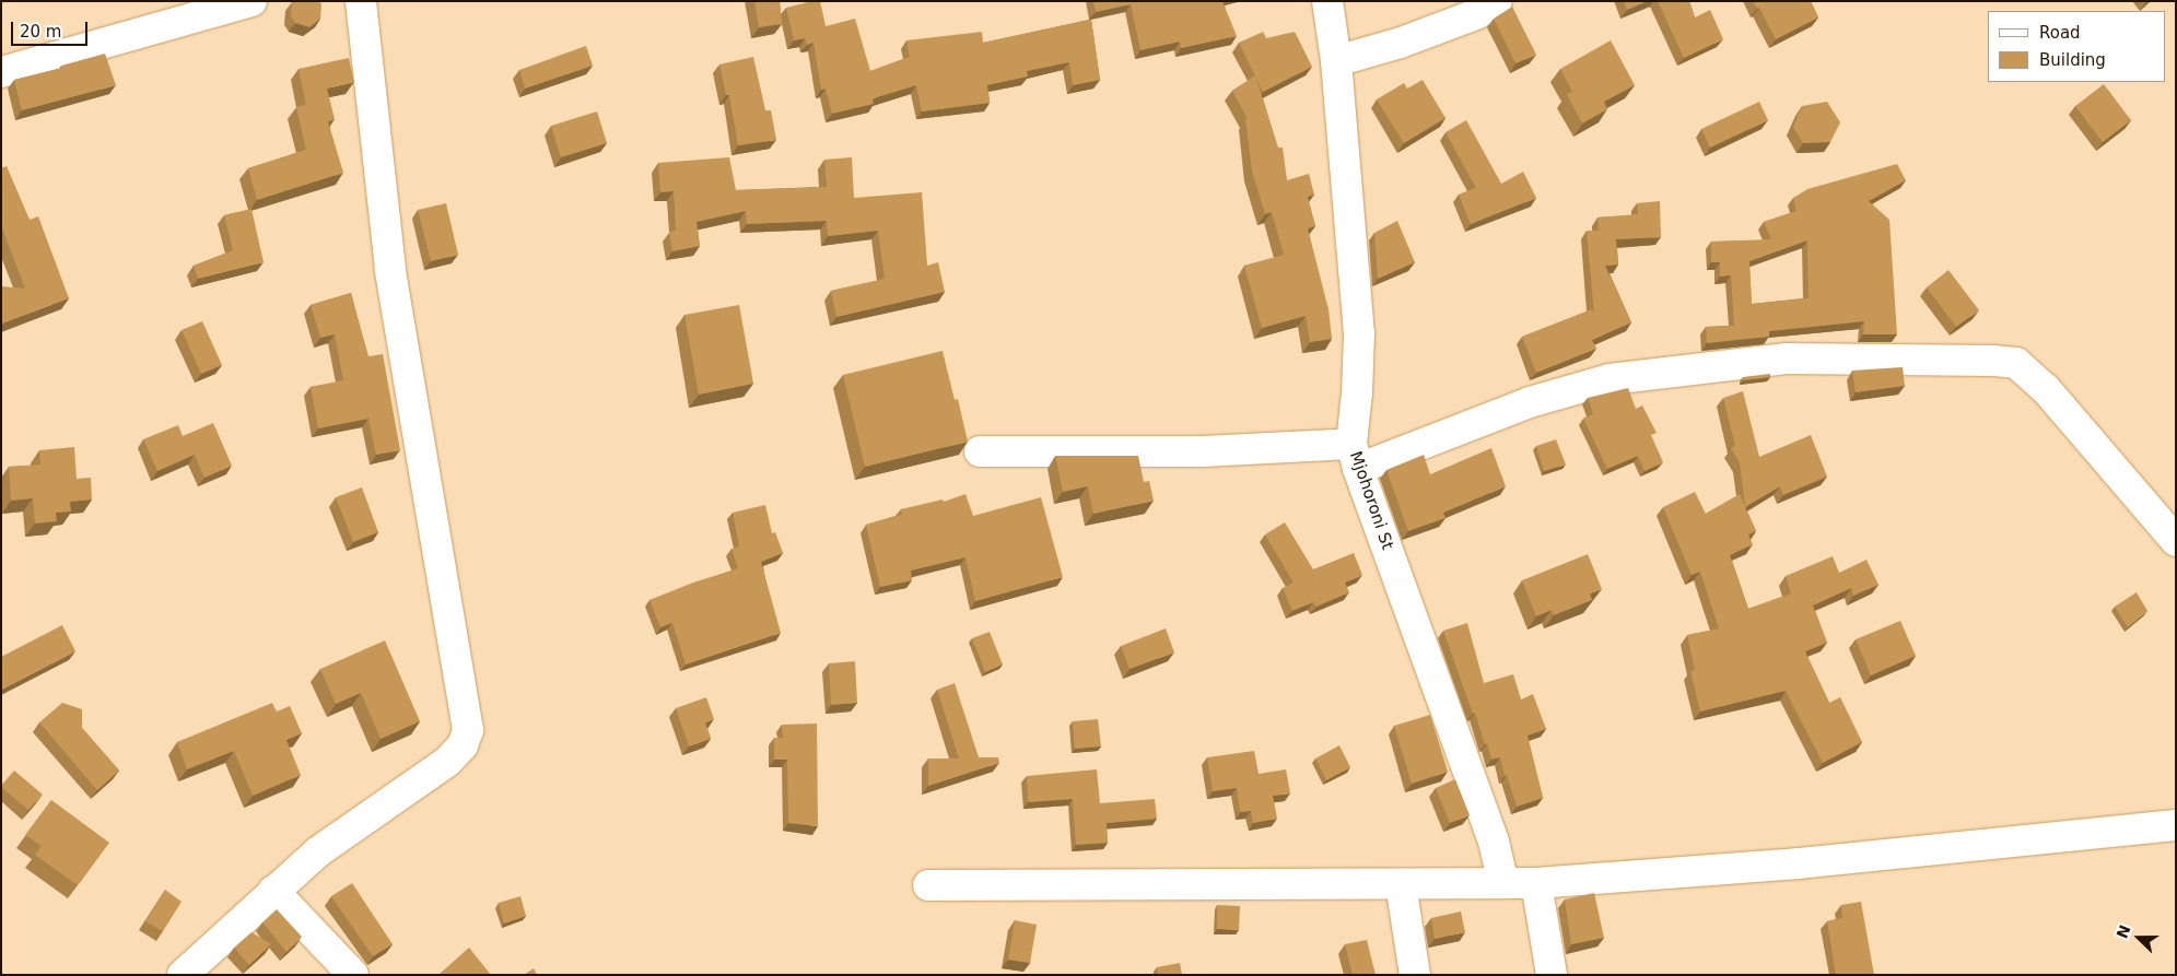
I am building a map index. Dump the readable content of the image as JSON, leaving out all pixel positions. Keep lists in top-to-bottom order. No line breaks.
{"streets":{"street":["Mjohoroni St"]},"legend":["Road","Building"],"scale_bar":"20 m","north":"left"}
